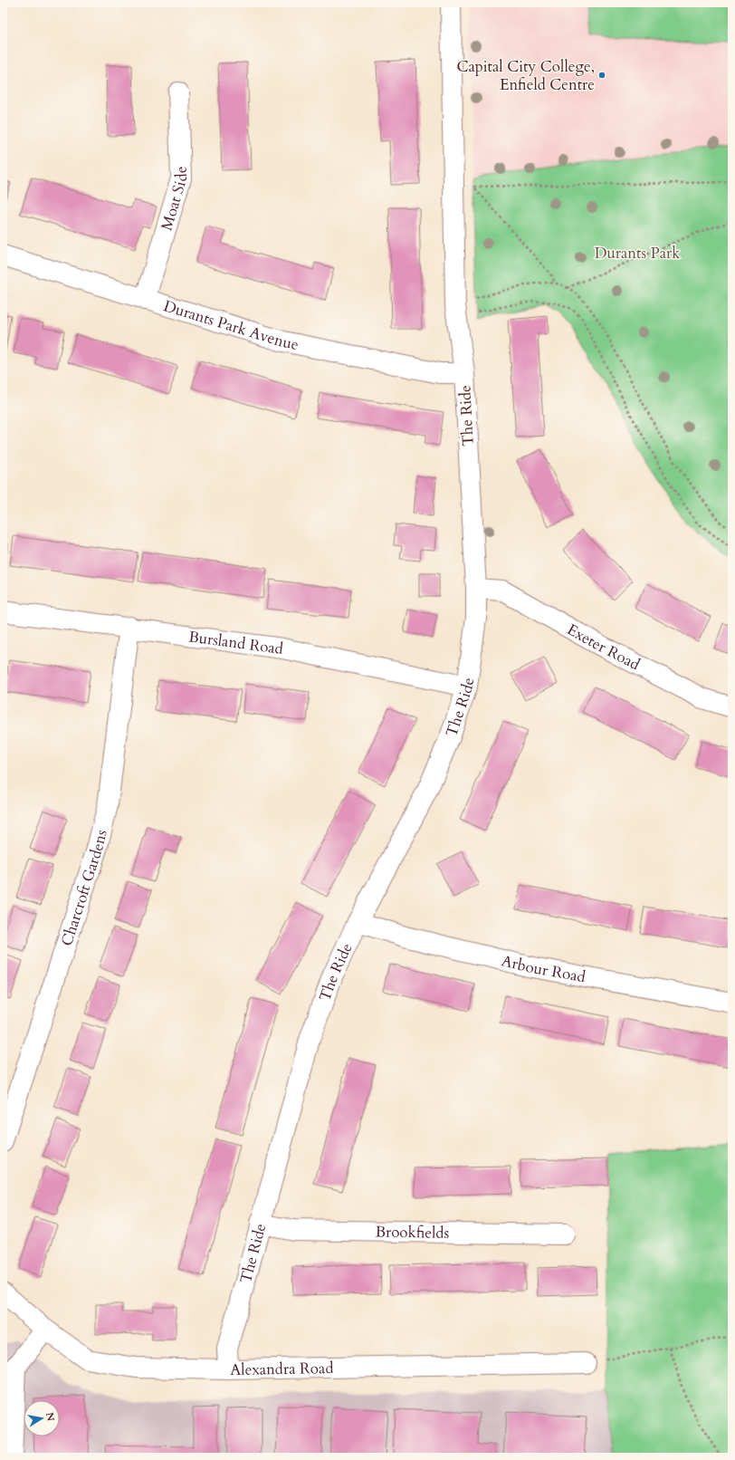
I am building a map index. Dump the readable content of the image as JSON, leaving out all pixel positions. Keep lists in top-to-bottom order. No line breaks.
{"streets":{"street":["Moat Side","Durants Park Avenue","The Ride","Bursland Road","Exeter Road","Charcroft Gardens","Arbour Road","Brookfields","Alexandra Road"]},"crossings":[["Moat Side","Durants Park Avenue"],["Durants Park Avenue","The Ride"],["The Ride","Bursland Road"],["The Ride","Exeter Road"],["The Ride","Arbour Road"],["The Ride","Brookfields"],["The Ride","Alexandra Road"],["Bursland Road","Charcroft Gardens"]],"parks":["Durants Park"],"places":["Capital City College, Enfield Centre"],"north":"right"}
